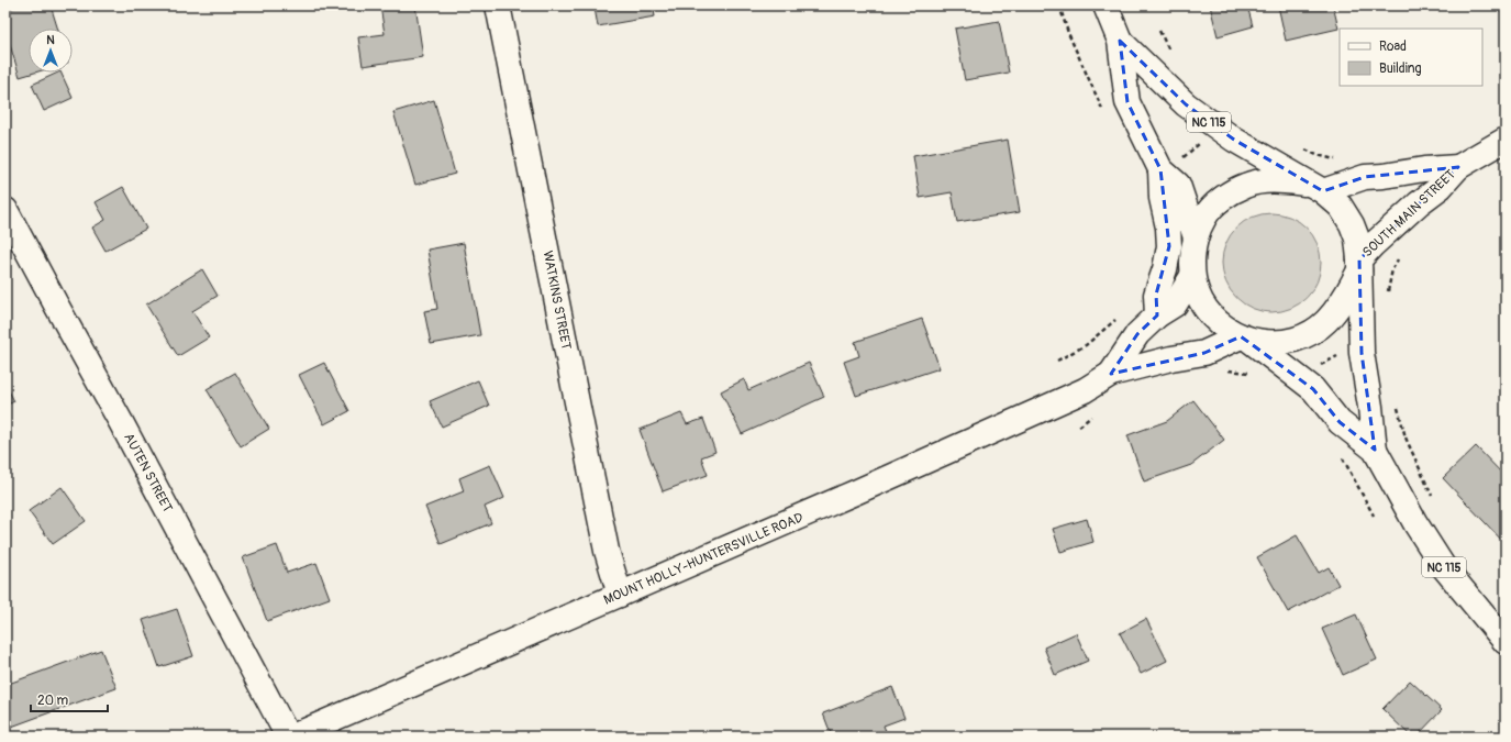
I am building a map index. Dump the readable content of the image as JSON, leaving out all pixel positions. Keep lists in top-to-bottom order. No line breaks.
{"streets":{"main road":["NC 115","SOUTH MAIN STREET","WATKINS STREET","AUTEN STREET","MOUNT HOLLY-HUNTERSVILLE ROAD"]},"crossings":[["NC 115","SOUTH MAIN STREET"],["NC 115","MOUNT HOLLY-HUNTERSVILLE ROAD"],["WATKINS STREET","MOUNT HOLLY-HUNTERSVILLE ROAD"]],"legend":["Road","Building"],"scale_bar":"20 m","north":"top"}
